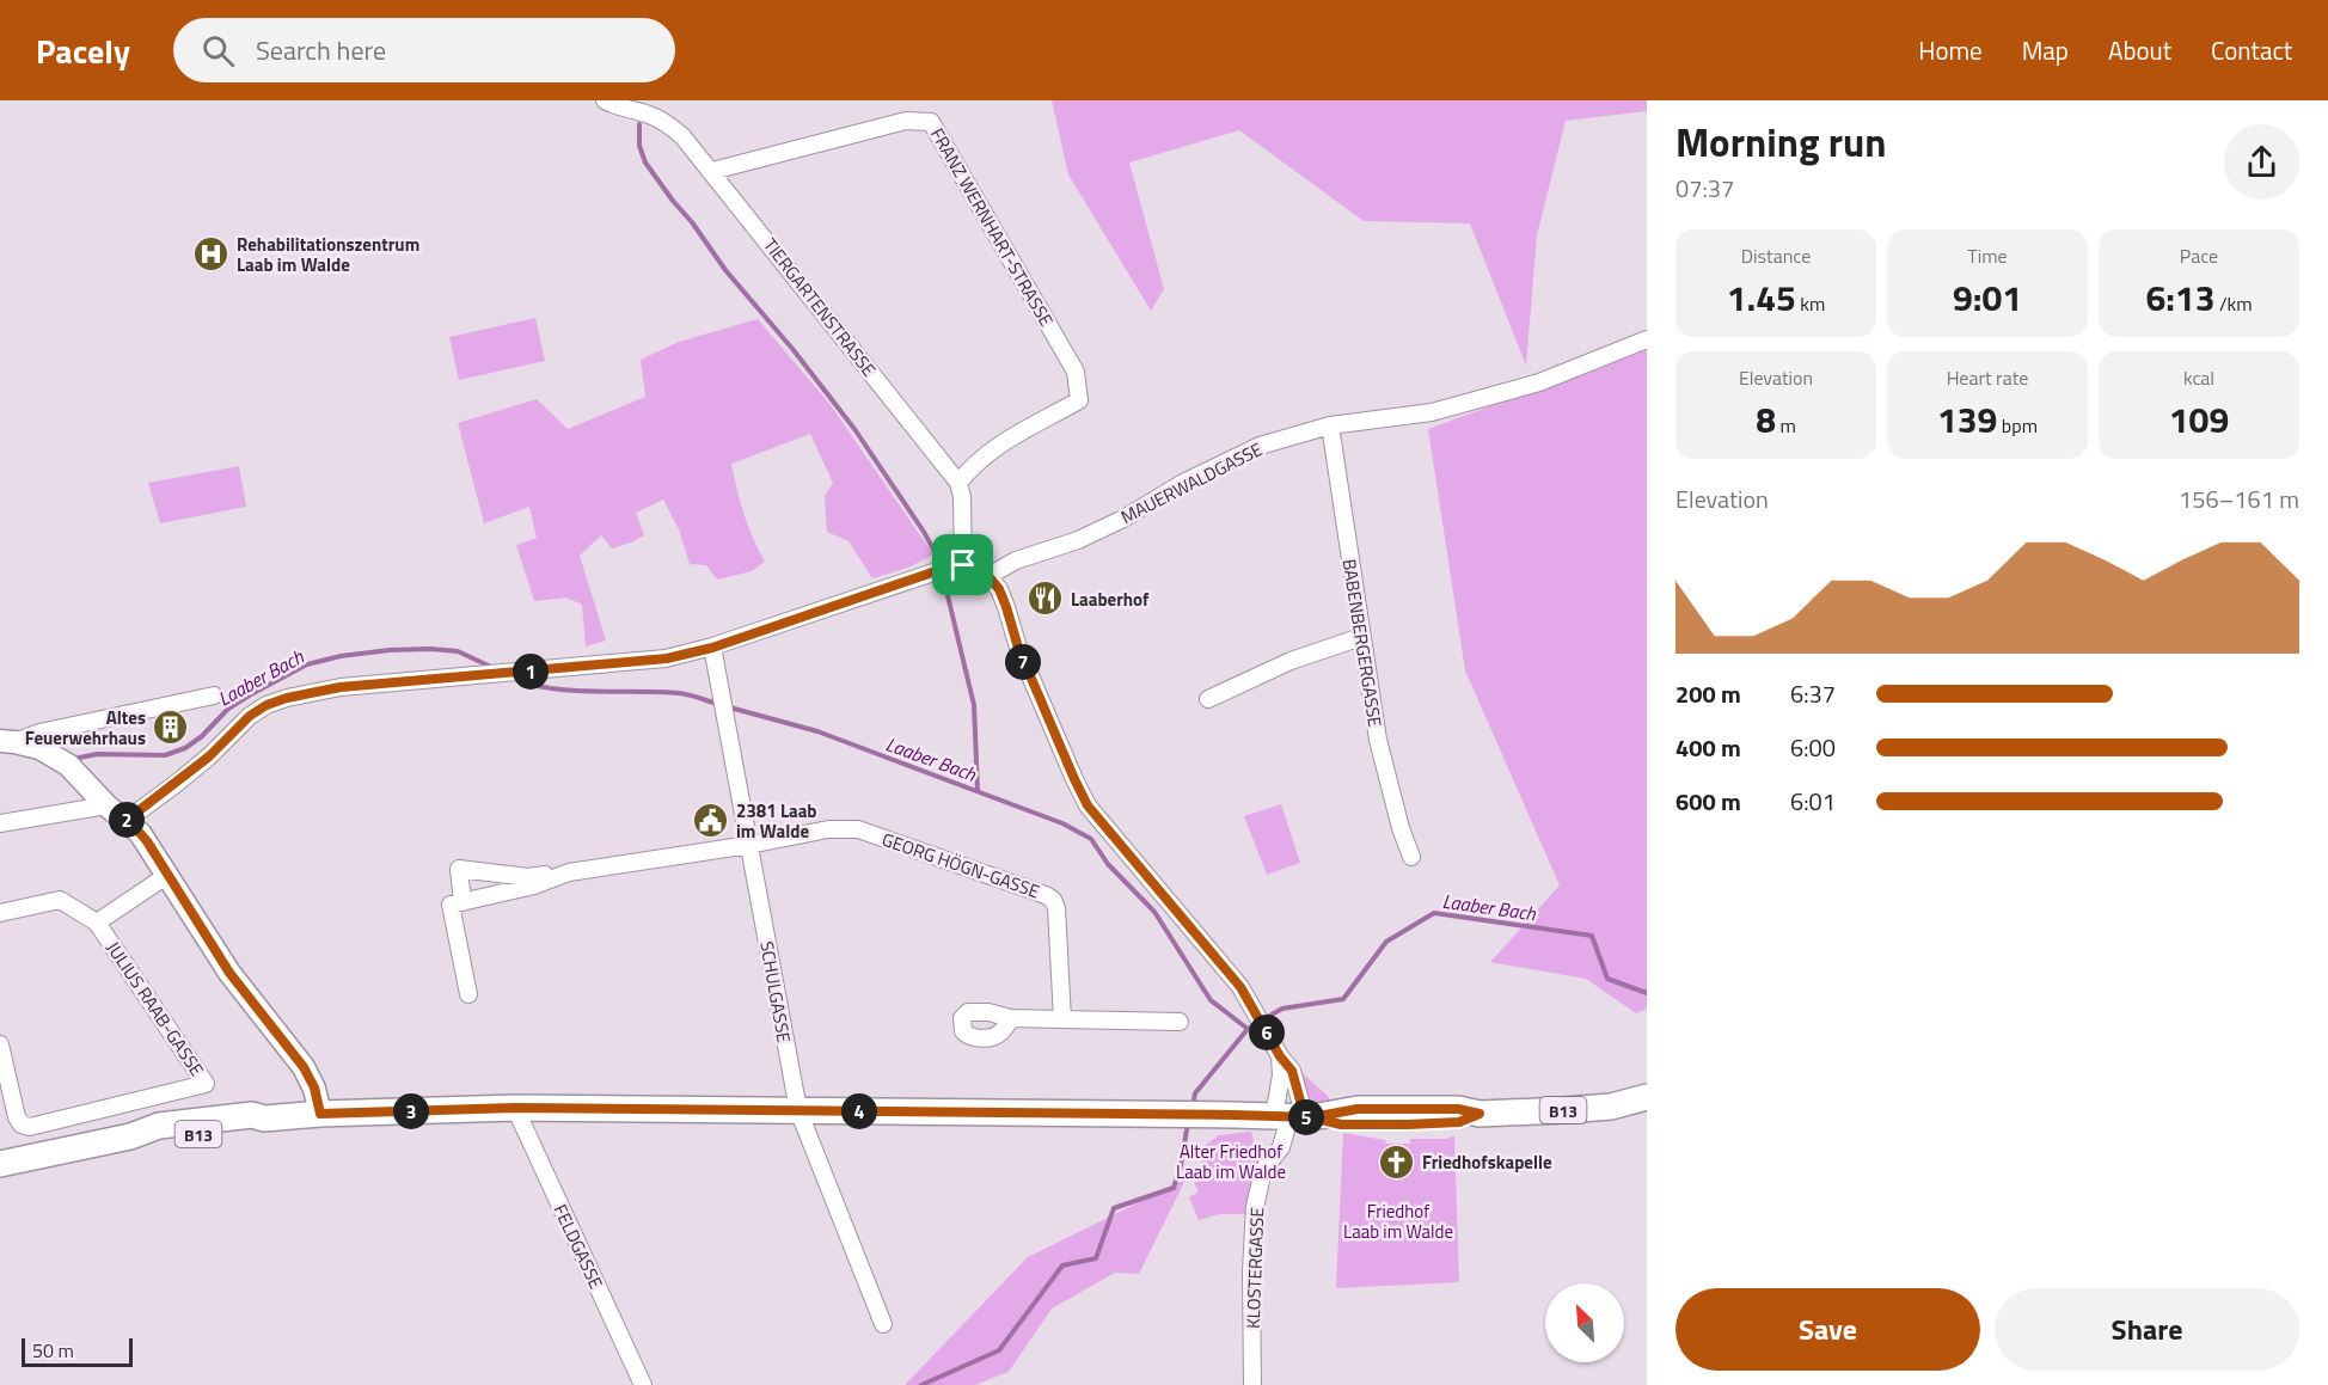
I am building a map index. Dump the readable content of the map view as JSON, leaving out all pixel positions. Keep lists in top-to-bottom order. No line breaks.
{"streets":{"main road":["B13"],"street":["FRANZ WERNHART-STRASSE","TIERGARTENSTRASSE","MAUERWALDGASSE","BABENBERGERGASSE","GEORG HÖGN-GASSE","SCHULGASSE","JULIUS RAAB-GASSE","FELDGASSE","KLOSTERGASSE"]},"crossings":[["FRANZ WERNHART-STRASSE","TIERGARTENSTRASSE"],["MAUERWALDGASSE","BABENBERGERGASSE"],["GEORG HÖGN-GASSE","SCHULGASSE"],["SCHULGASSE","B13"],["B13","FELDGASSE"],["B13","KLOSTERGASSE"]],"water":["Laaber Bach"],"parks":["Alter Friedhof Laab im Walde","Friedhof Laab im Walde"],"places":{"hospital":["Rehabilitationszentrum Laab im Walde"],"restaurant":["Laaberhof"],"building":["Altes Feuerwehrhaus"],"public building":["2381 Laab im Walde"],"church":["Friedhofskapelle"]},"scale_bar":"50 m","north":"top left","page":{"header":"Pacely","search":"Search here","nav":["Home","Map","About","Contact"],"heading":["Morning run","07:37"],"stats":[["Distance","1.45 km"],["Time","9:01"],["Pace","6:13 /km"],["Elevation","8 m"],["Heart rate","139 bpm"],["kcal","109"]],"chart":["Elevation","156–161 m"],"pins":["7","1","2","6","3","4","5"],"list":[{"name":"200 m","note":"6:37"},{"name":"400 m","note":"6:00"},{"name":"600 m","note":"6:01"}],"buttons":["Save","Share"],"scale":"50 m"}}
